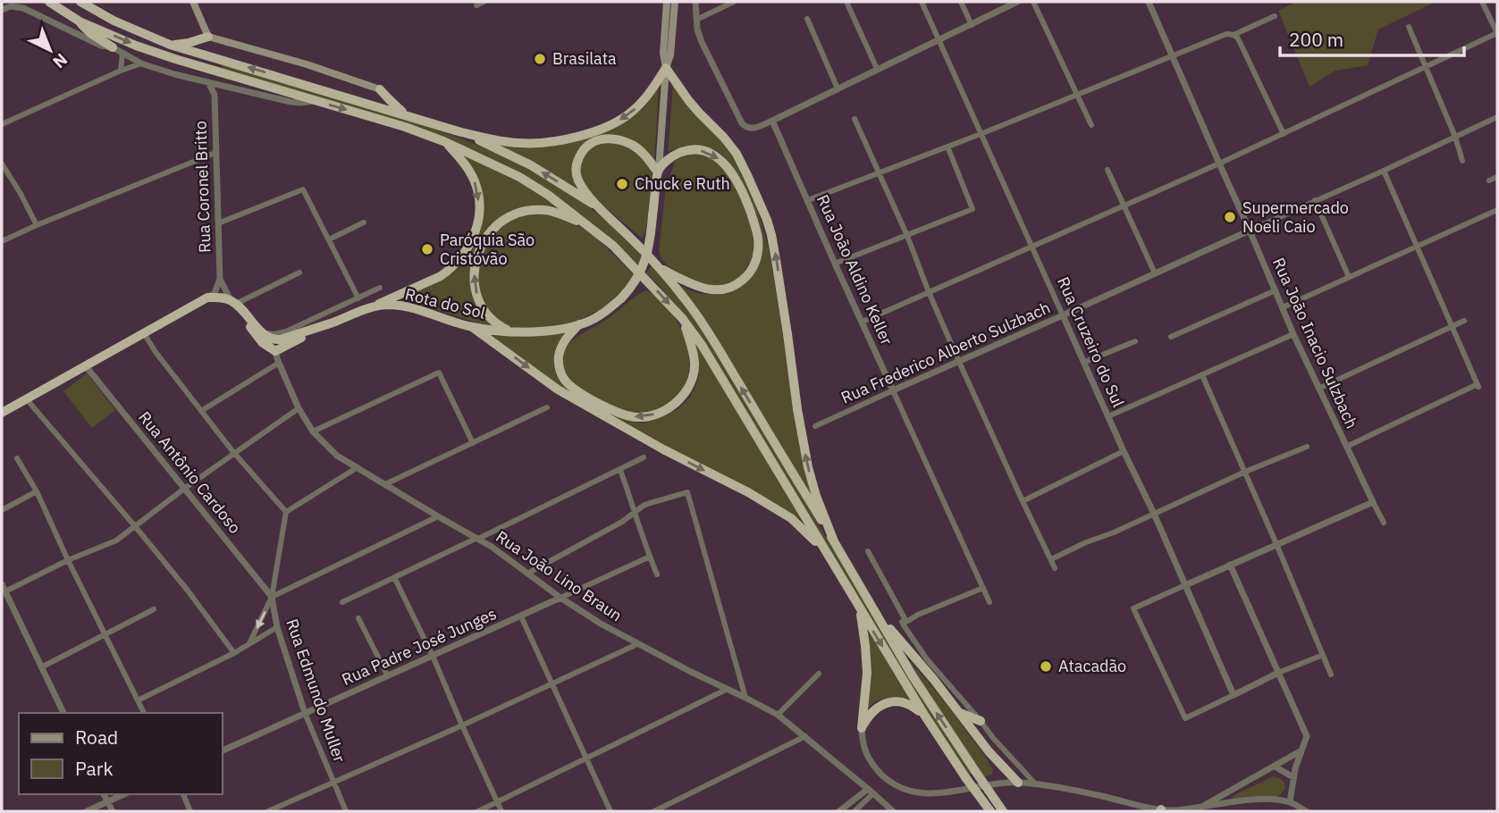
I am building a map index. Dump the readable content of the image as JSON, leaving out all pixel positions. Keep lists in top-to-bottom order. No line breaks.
{"streets":{"highway":["Rota do Sol"],"street":["Rua Coronel Britto","Rua João Aldino Keller","Rua Cruzeiro do Sul","Rua João Inacio Sulzbach","Rua Frederico Alberto Sulzbach","Rua Antônio Cardoso","Rua João Lino Braun","Rua Padre José Junges","Rua Edmundo Muller"]},"crossings":[["Rua João Aldino Keller","Rua Frederico Alberto Sulzbach"],["Rota do Sol","Rua João Lino Braun"],["Rua Cruzeiro do Sul","Rua Frederico Alberto Sulzbach"],["Rua João Inacio Sulzbach","Rua Frederico Alberto Sulzbach"],["Rua Antônio Cardoso","Rua Edmundo Muller"],["Rua João Lino Braun","Rua Padre José Junges"],["Rua Padre José Junges","Rua Edmundo Muller"]],"places":["Brasilata","Chuck e Ruth","Supermercado Noeli Caio","Paróquia São Cristóvão","Atacadão"],"legend":["Road","Park"],"scale_bar":"200 m","north":"bottom right"}
